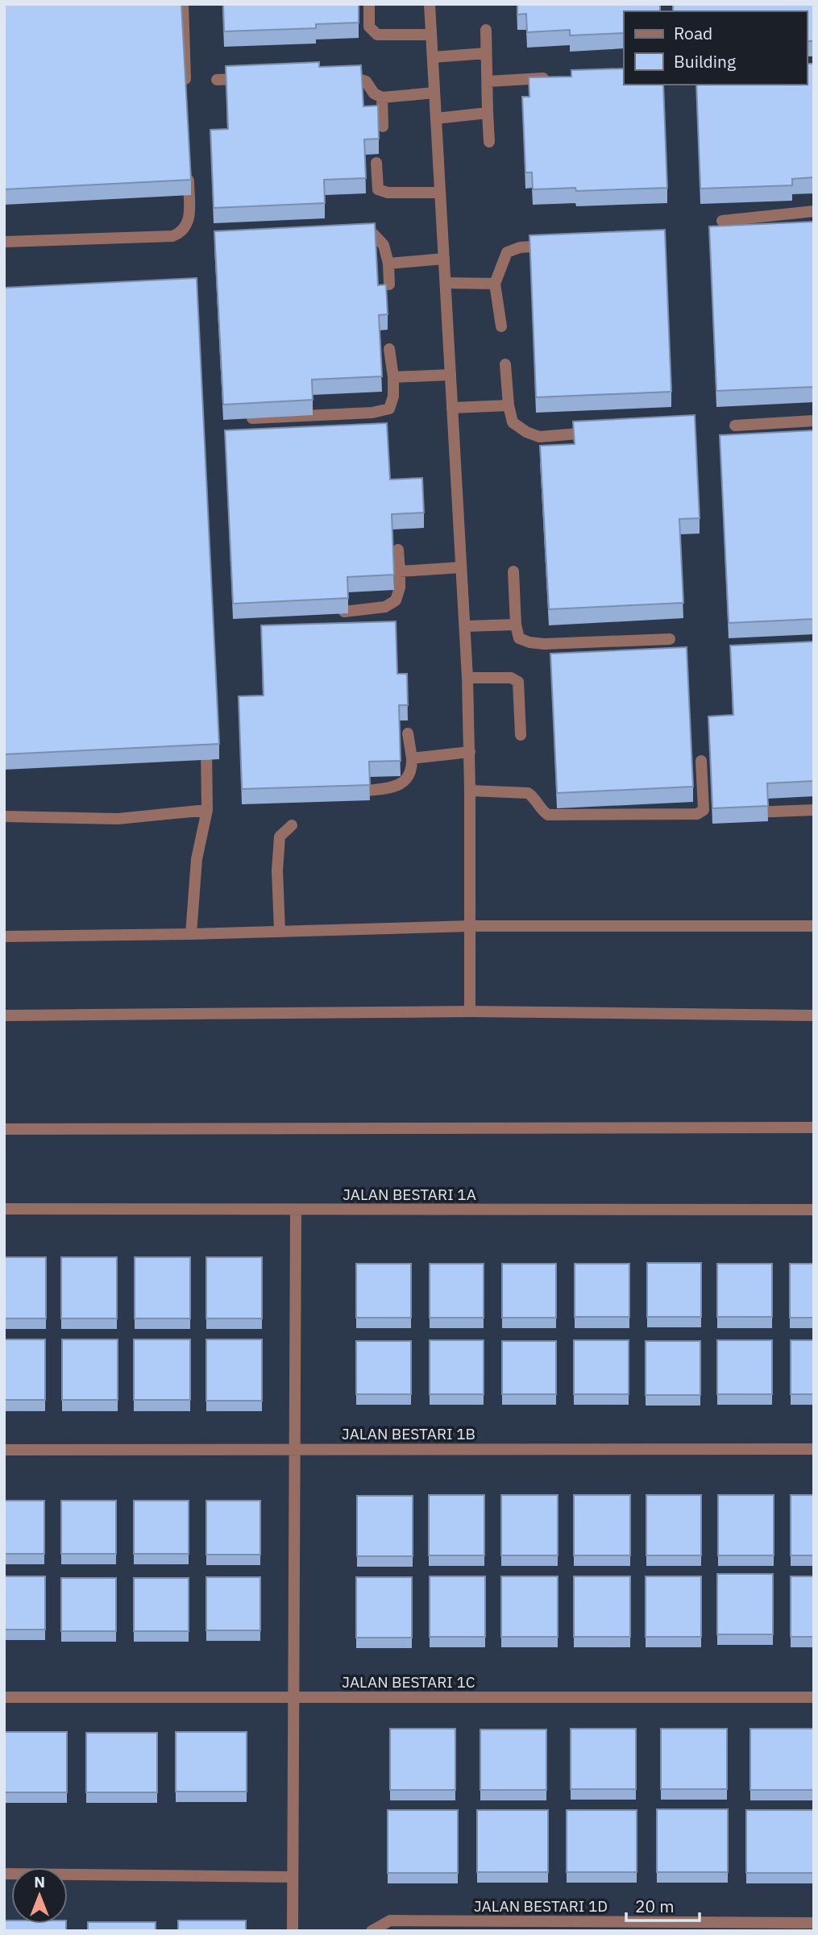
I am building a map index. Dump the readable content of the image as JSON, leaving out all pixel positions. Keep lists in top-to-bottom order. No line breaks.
{"streets":{"street":["JALAN BESTARI 1A","JALAN BESTARI 1B","JALAN BESTARI 1C","JALAN BESTARI 1D"]},"legend":["Road","Building"],"scale_bar":"20 m","north":"top"}
